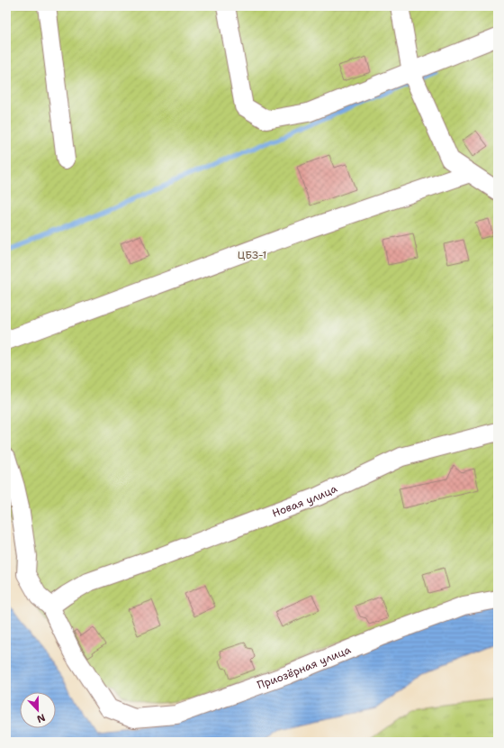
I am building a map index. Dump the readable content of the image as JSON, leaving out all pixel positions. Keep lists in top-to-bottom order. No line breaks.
{"streets":{"street":["Новая улица","Приозёрная улица"]},"crossings":[["Новая улица","Приозёрная улица"]],"parks":["ЦБЗ-1"],"north":"bottom"}
